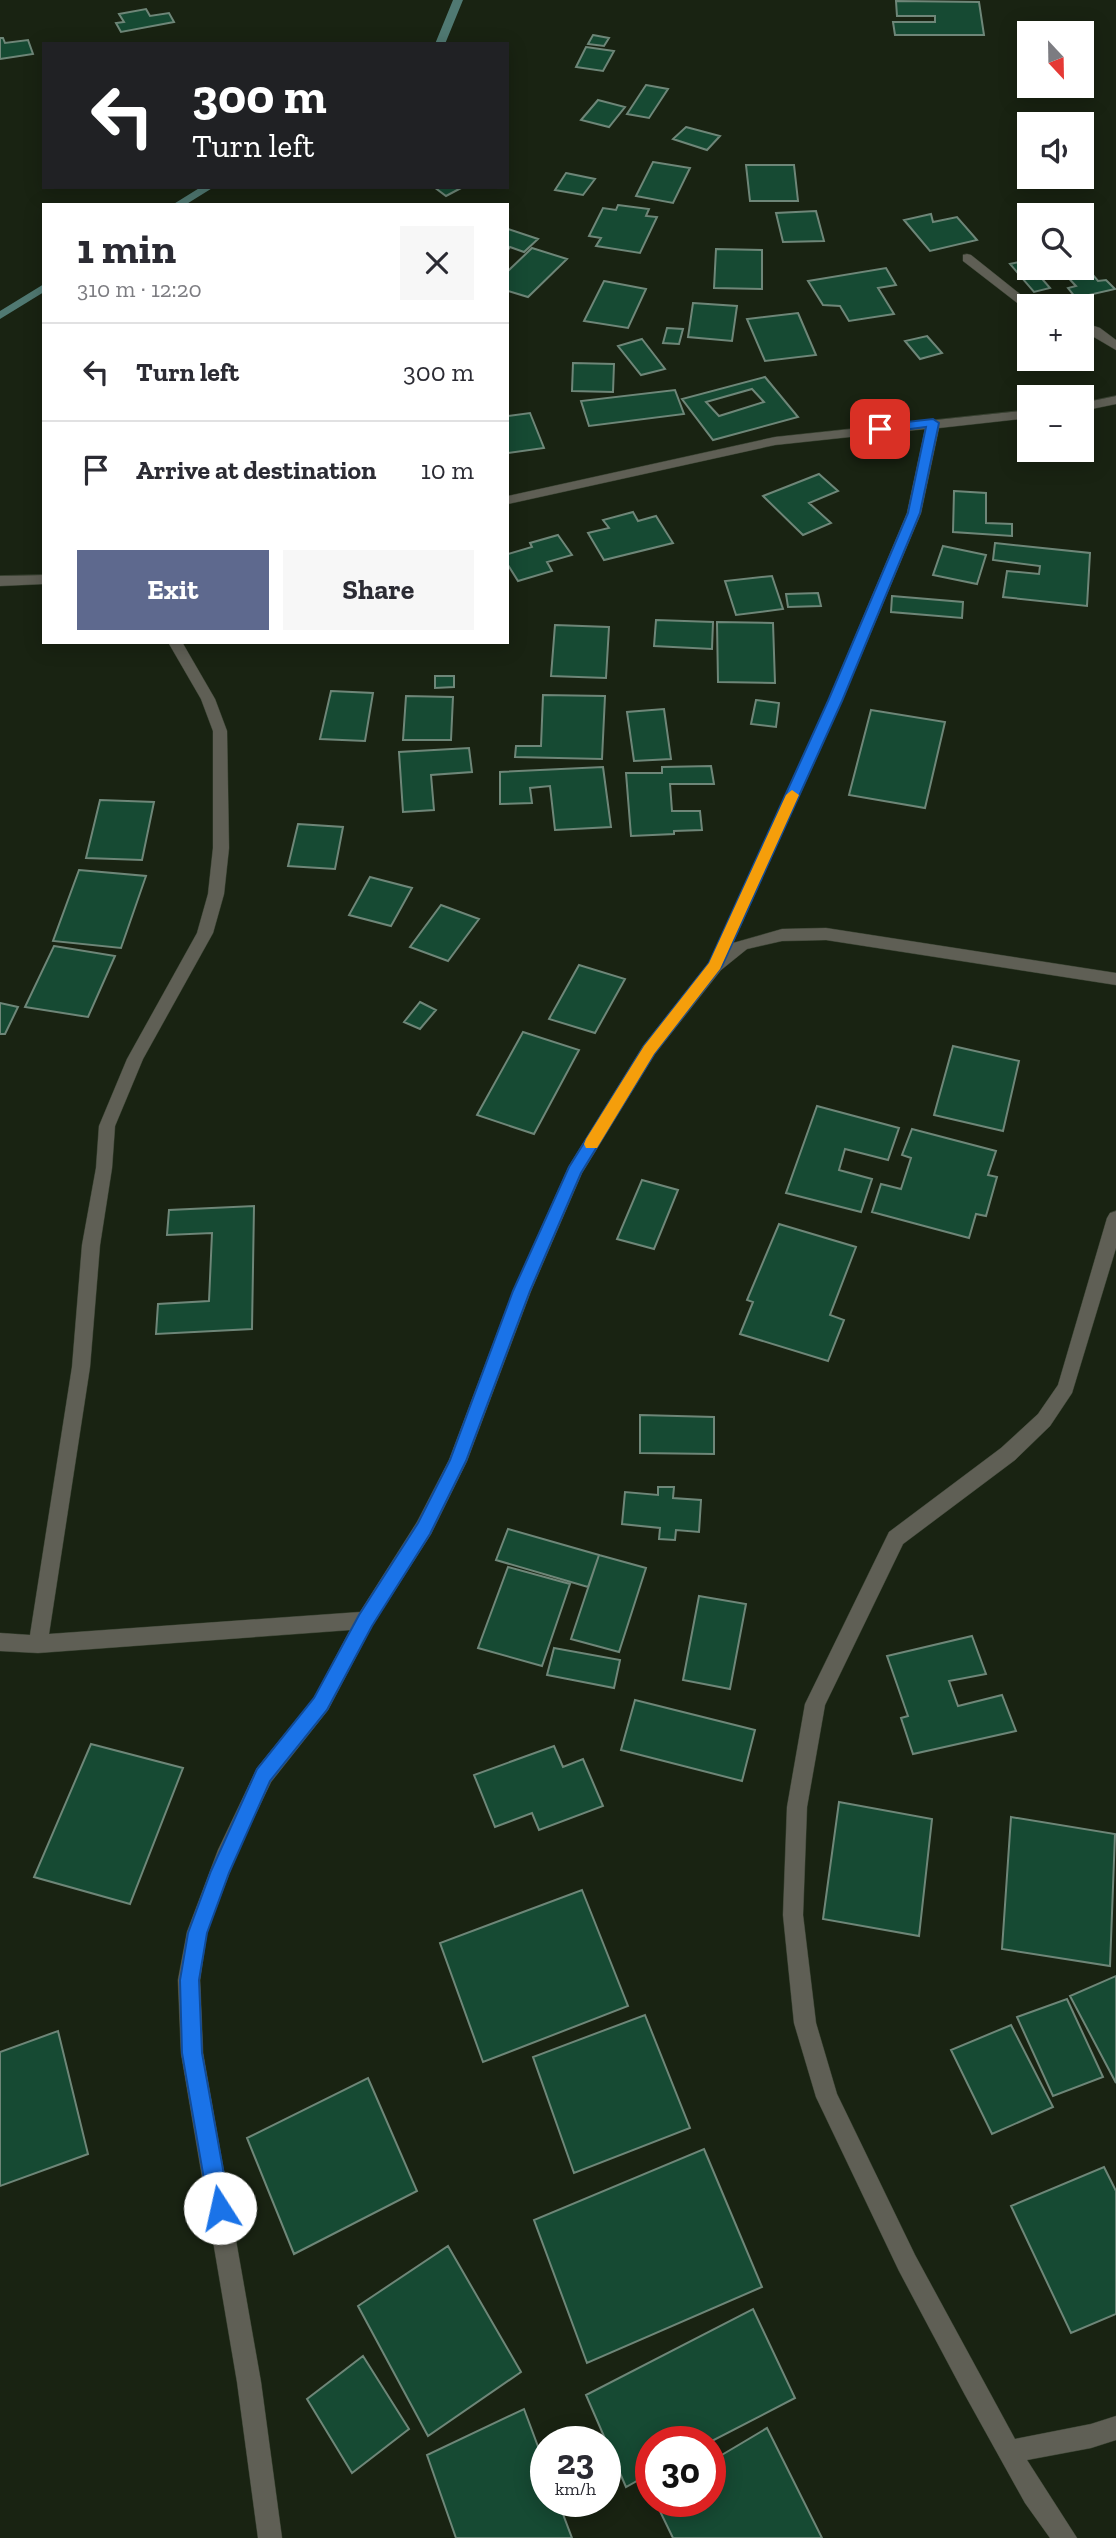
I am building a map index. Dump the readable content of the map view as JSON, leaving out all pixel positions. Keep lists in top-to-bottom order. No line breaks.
{"north":"bottom","page":{"map_buttons":["+","−"],"turn":["300 m","Turn left"],"heading":["1 min","310 m · 12:20"],"list":[{"name":"Turn left","value":"300 m"},{"name":"Arrive at destination","value":"10 m"}],"buttons":["Exit","Share"],"speed":"23 km/h","limit":"30"}}
